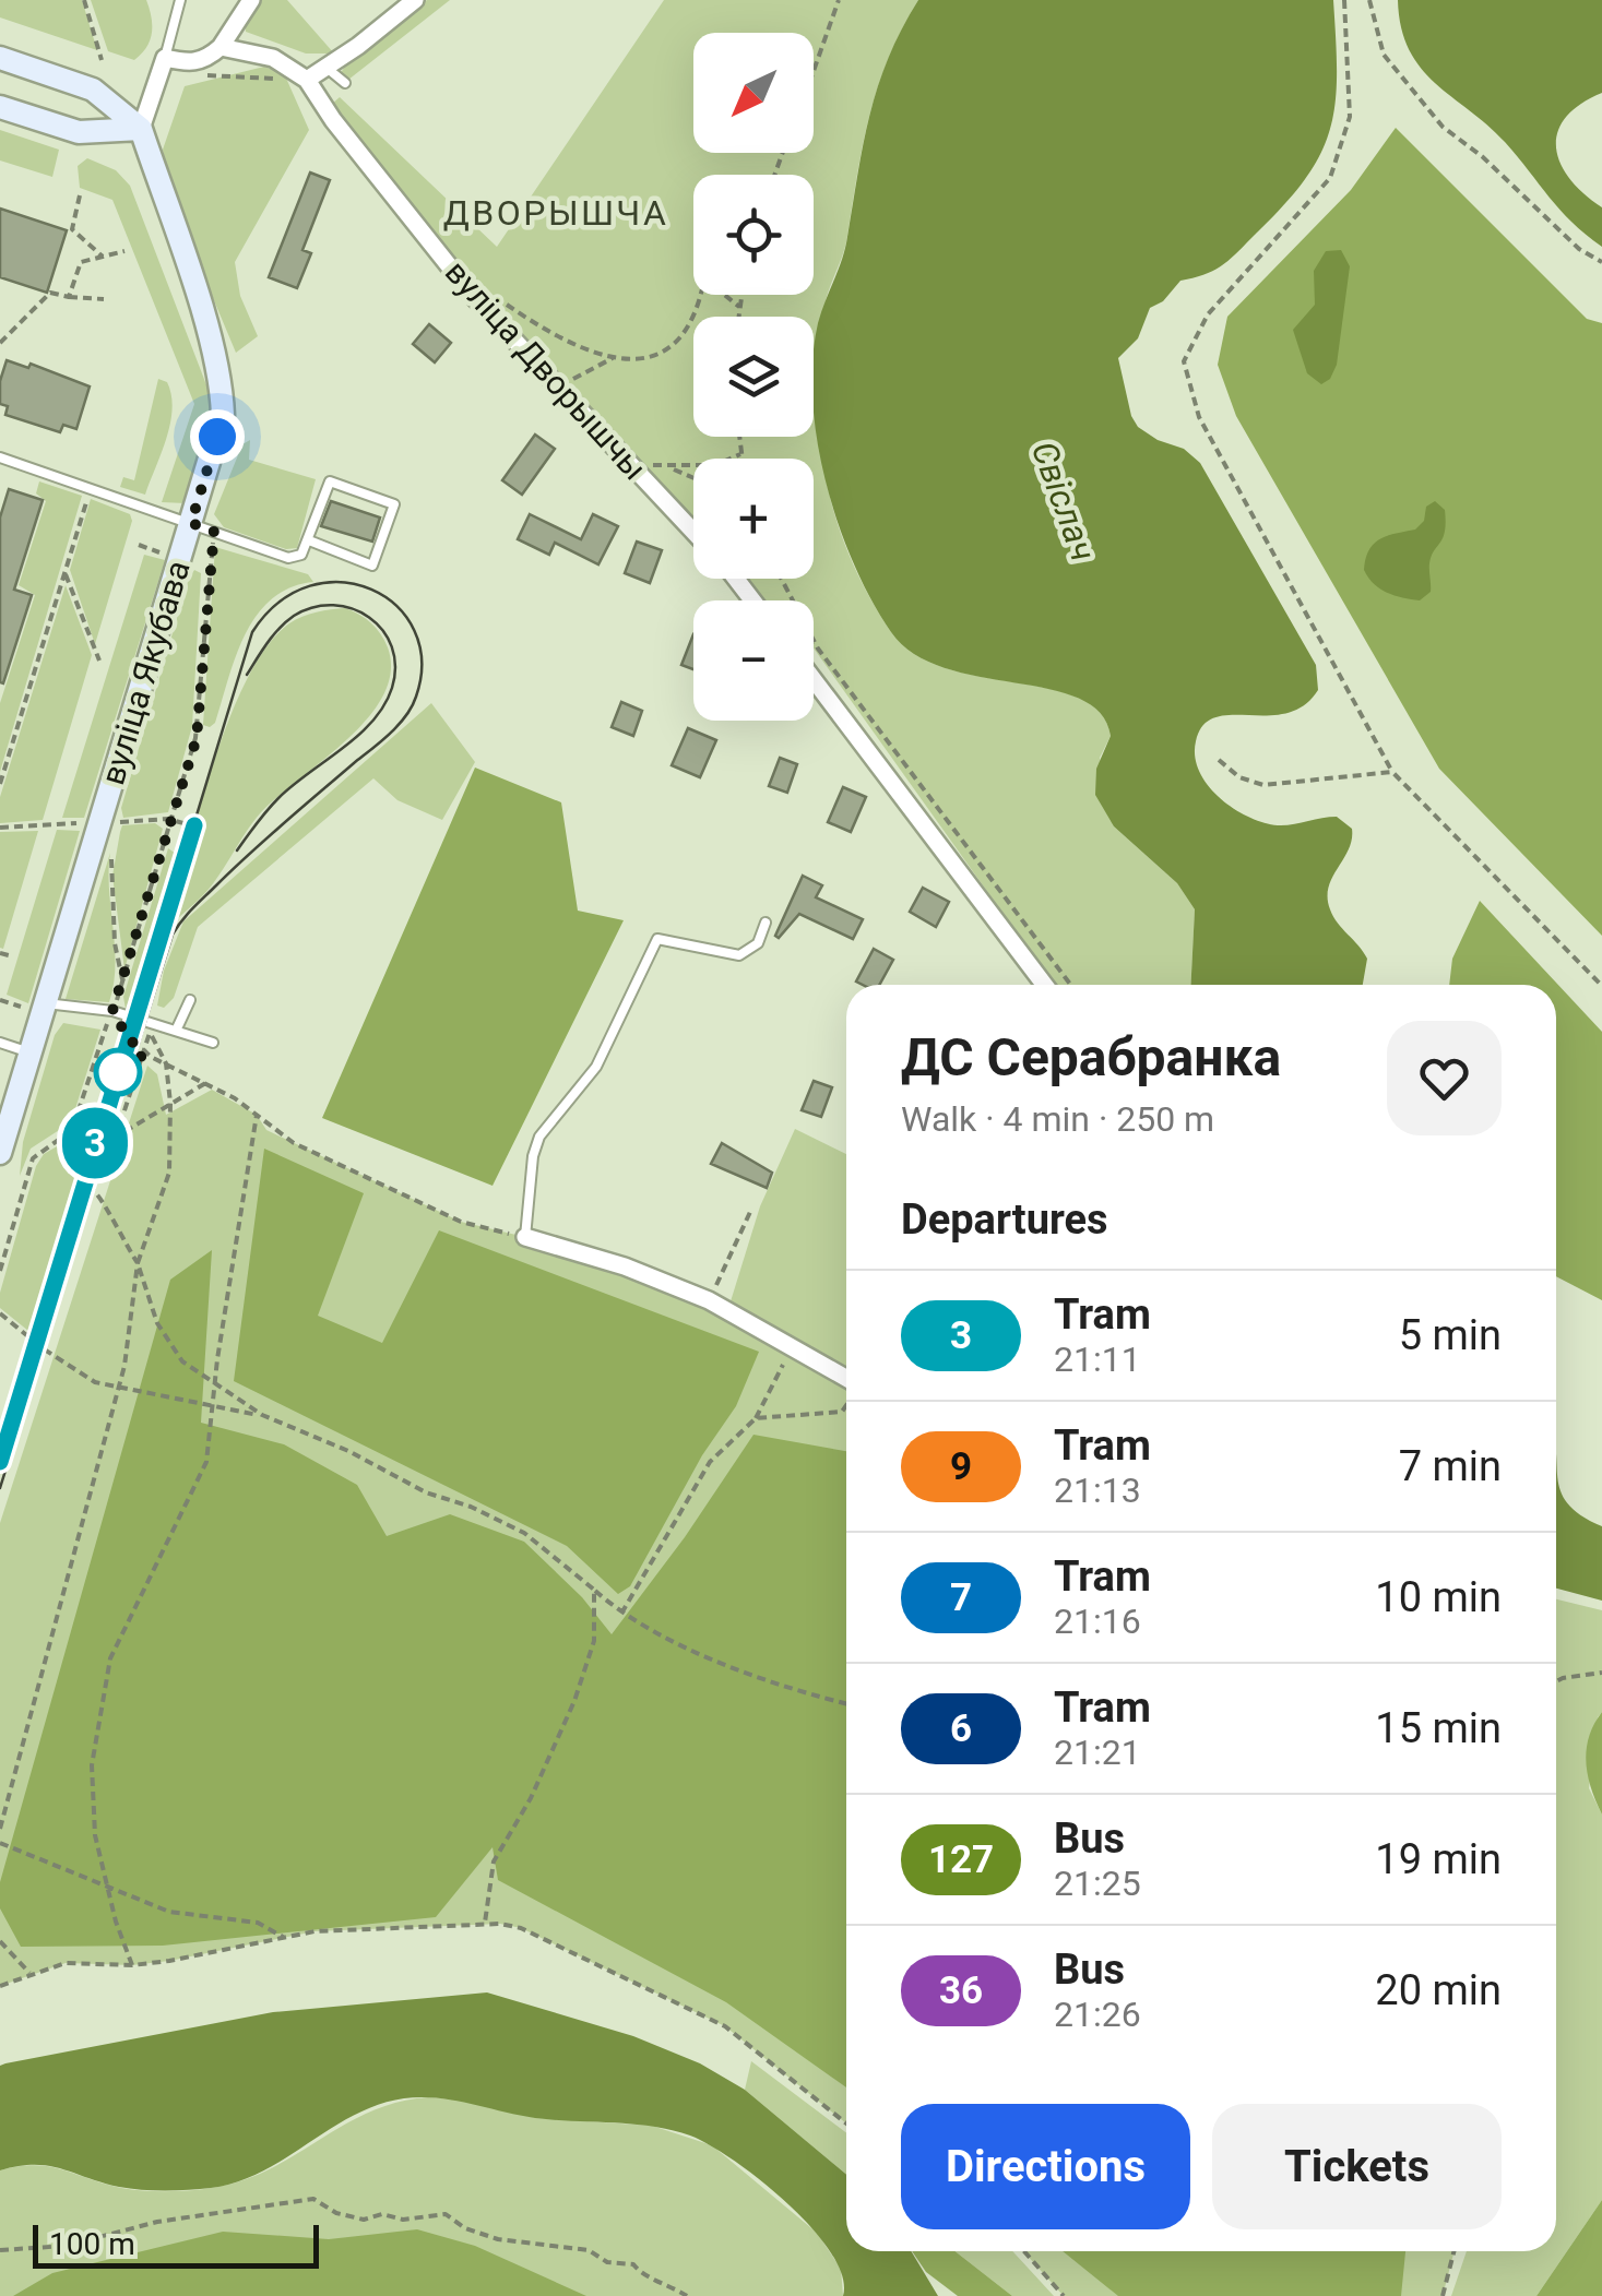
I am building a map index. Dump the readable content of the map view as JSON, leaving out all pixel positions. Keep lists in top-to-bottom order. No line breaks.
{"streets":{"main road":["вуліца Якубава"],"street":["вуліца Дворышчы"]},"districts":["ДВОРЫШЧА"],"water":["Свіслач"],"lines":["tram line 3"],"scale_bar":"100 m","north":"bottom left","page":{"on_map":"3","map_buttons":["+","−"],"heading":[["ДС Серабранка","Walk · 4 min · 250 m"],"Departures"],"list":[{"mark":"3","name":"Tram","note":"21:11","value":"5 min"},{"mark":"9","name":"Tram","note":"21:13","value":"7 min"},{"mark":"7","name":"Tram","note":"21:16","value":"10 min"},{"mark":"6","name":"Tram","note":"21:21","value":"15 min"},{"mark":"127","name":"Bus","note":"21:25","value":"19 min"},{"mark":"36","name":"Bus","note":"21:26","value":"20 min"}],"buttons":["Directions","Tickets"],"scale":"100 m"}}
